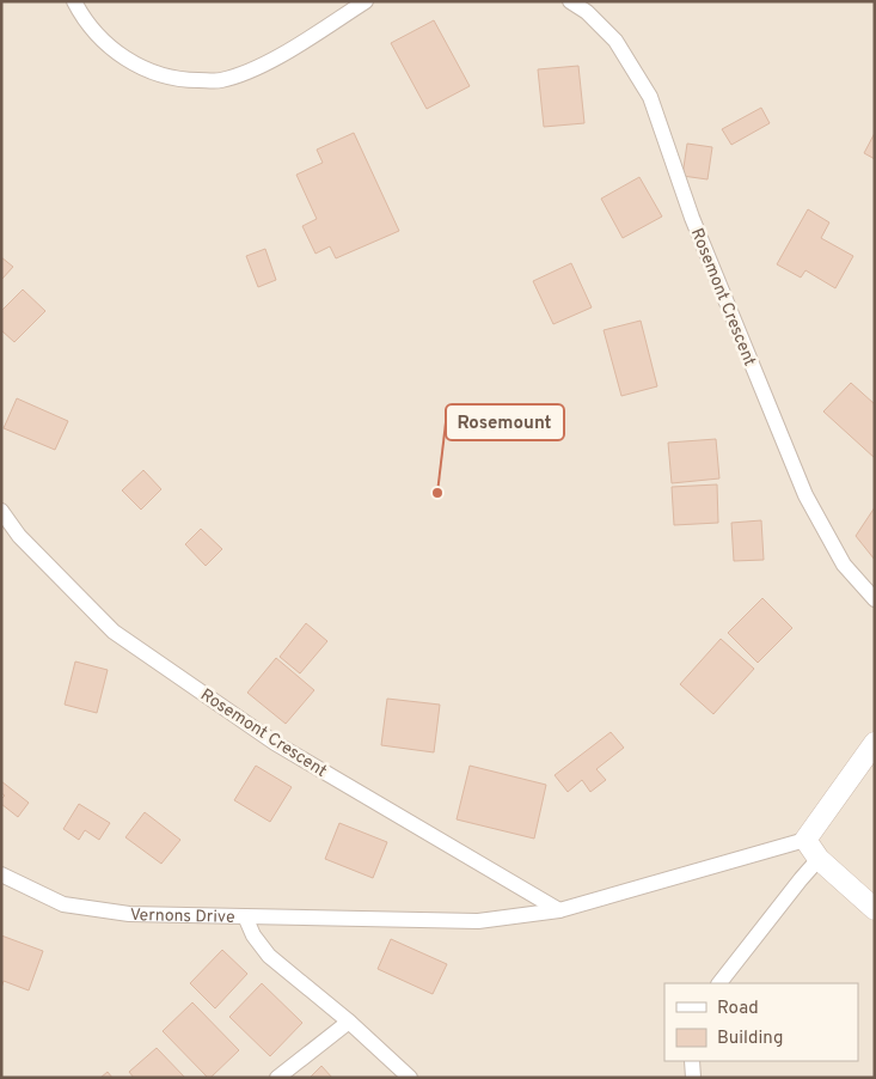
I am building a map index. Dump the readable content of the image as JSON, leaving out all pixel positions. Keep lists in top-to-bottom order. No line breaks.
{"streets":{"street":["Rosemont Crescent","Vernons Drive"]},"places":["Rosemount"],"legend":["Road","Building"]}
